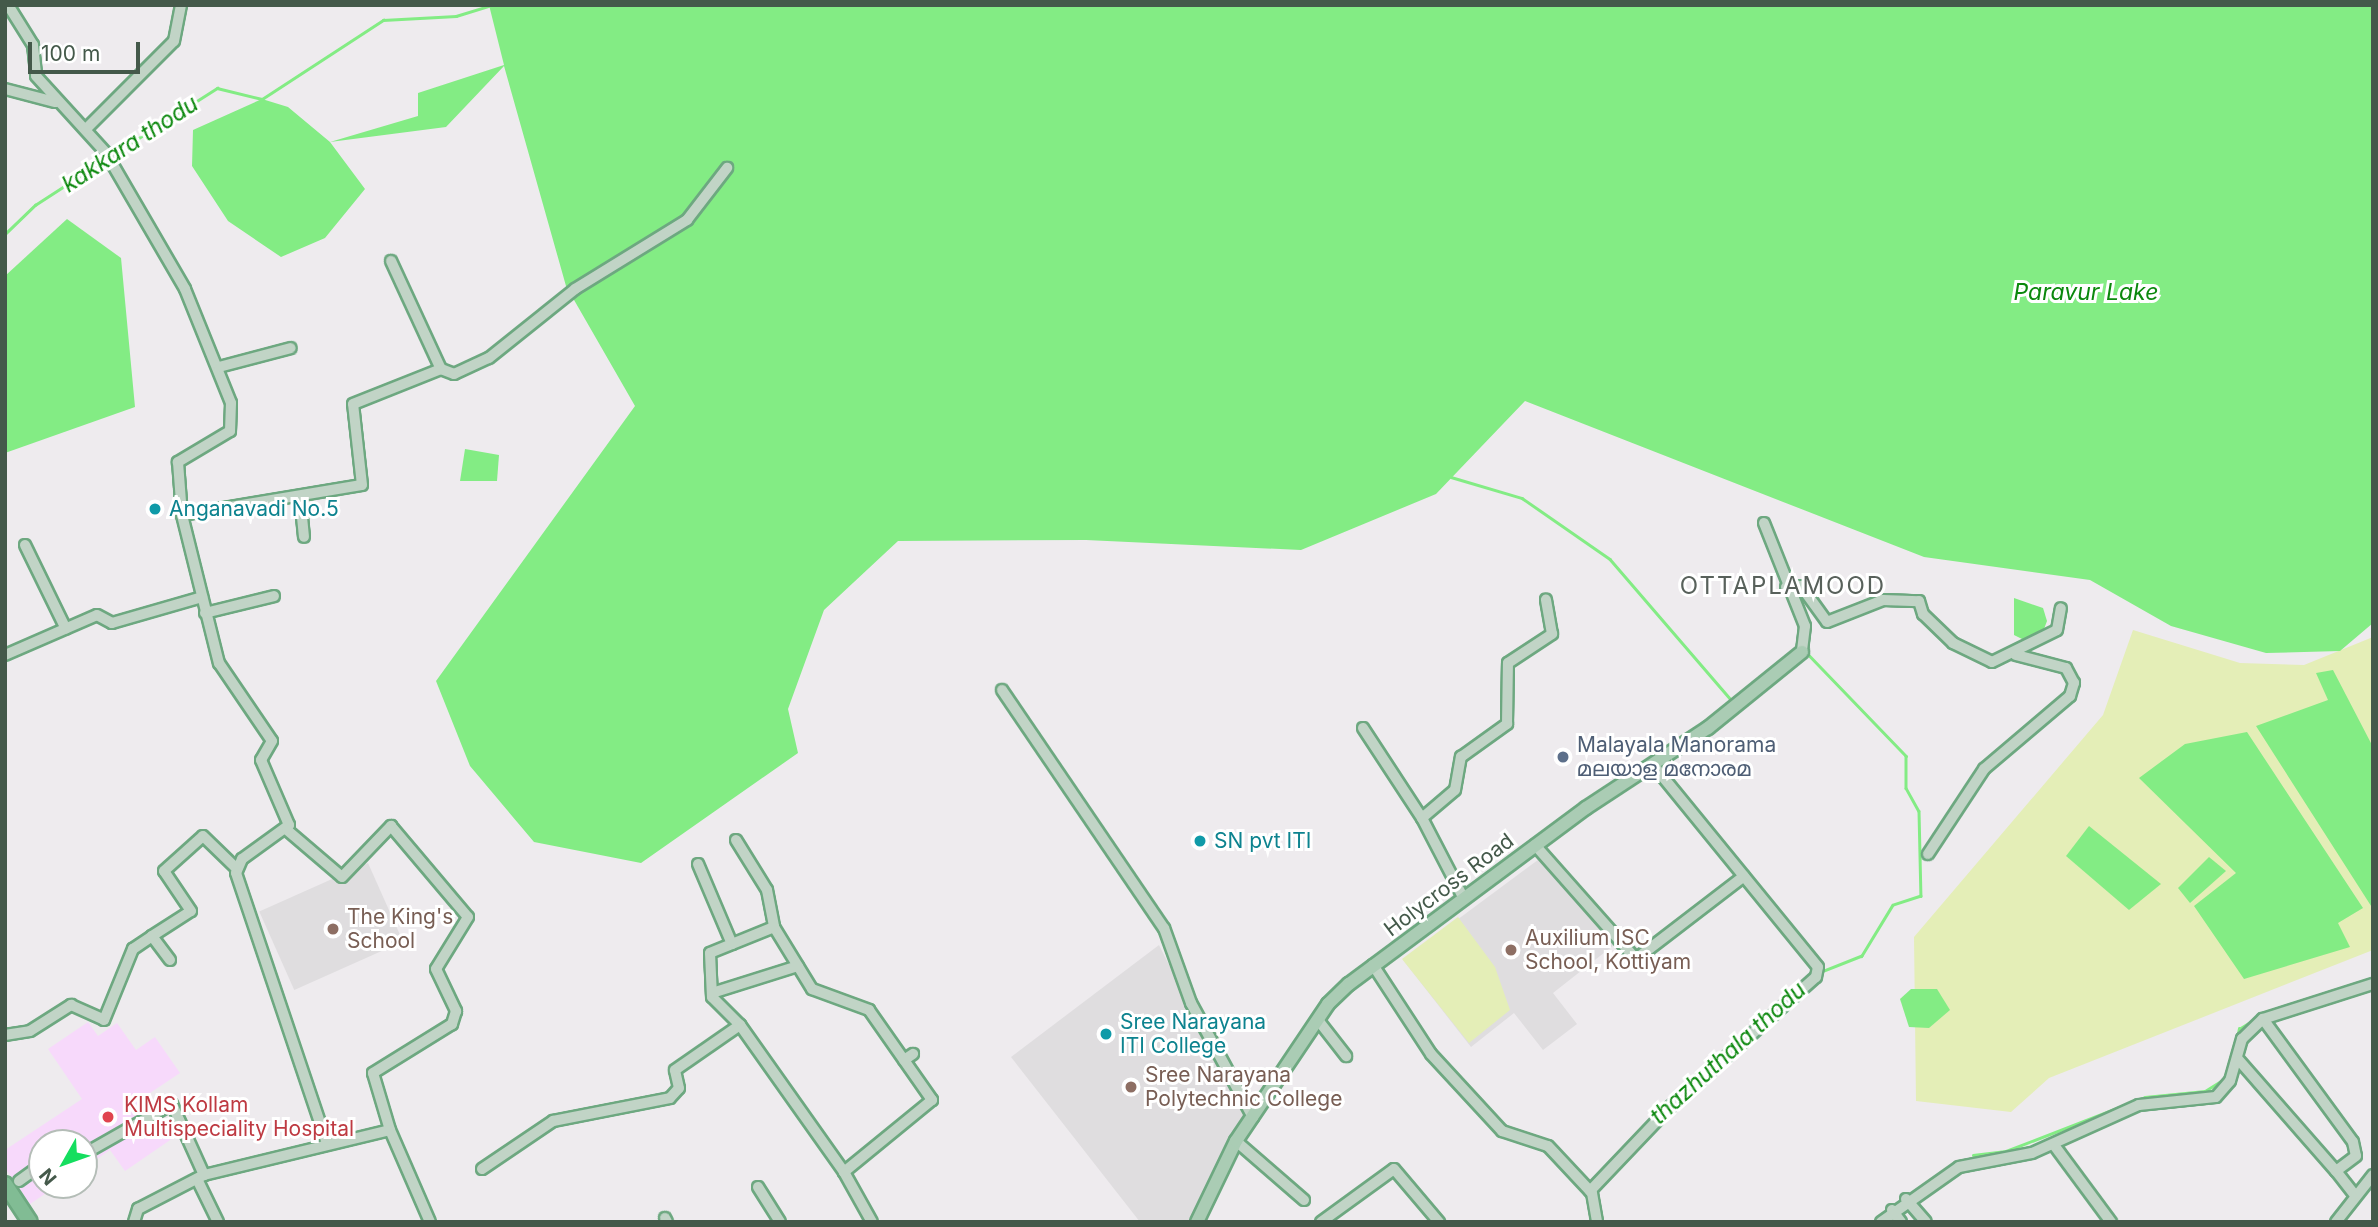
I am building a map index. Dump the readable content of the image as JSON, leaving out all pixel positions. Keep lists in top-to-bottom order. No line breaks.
{"streets":{"main road":["Holycross Road"]},"districts":["OTTAPLAMOOD"],"water":["kakkara thodu","Paravur Lake","thazhuthala thodu"],"places":["Anganavadi No.5","Malayala Manorama മലയാള മനോരമ","SN pvt ITI","The King's School","Auxilium ISC School, Kottiyam","Sree Narayana ITI College","Sree Narayana Polytechnic College","KIMS Kollam Multispeciality Hospital"],"scale_bar":"100 m","north":"bottom left"}
